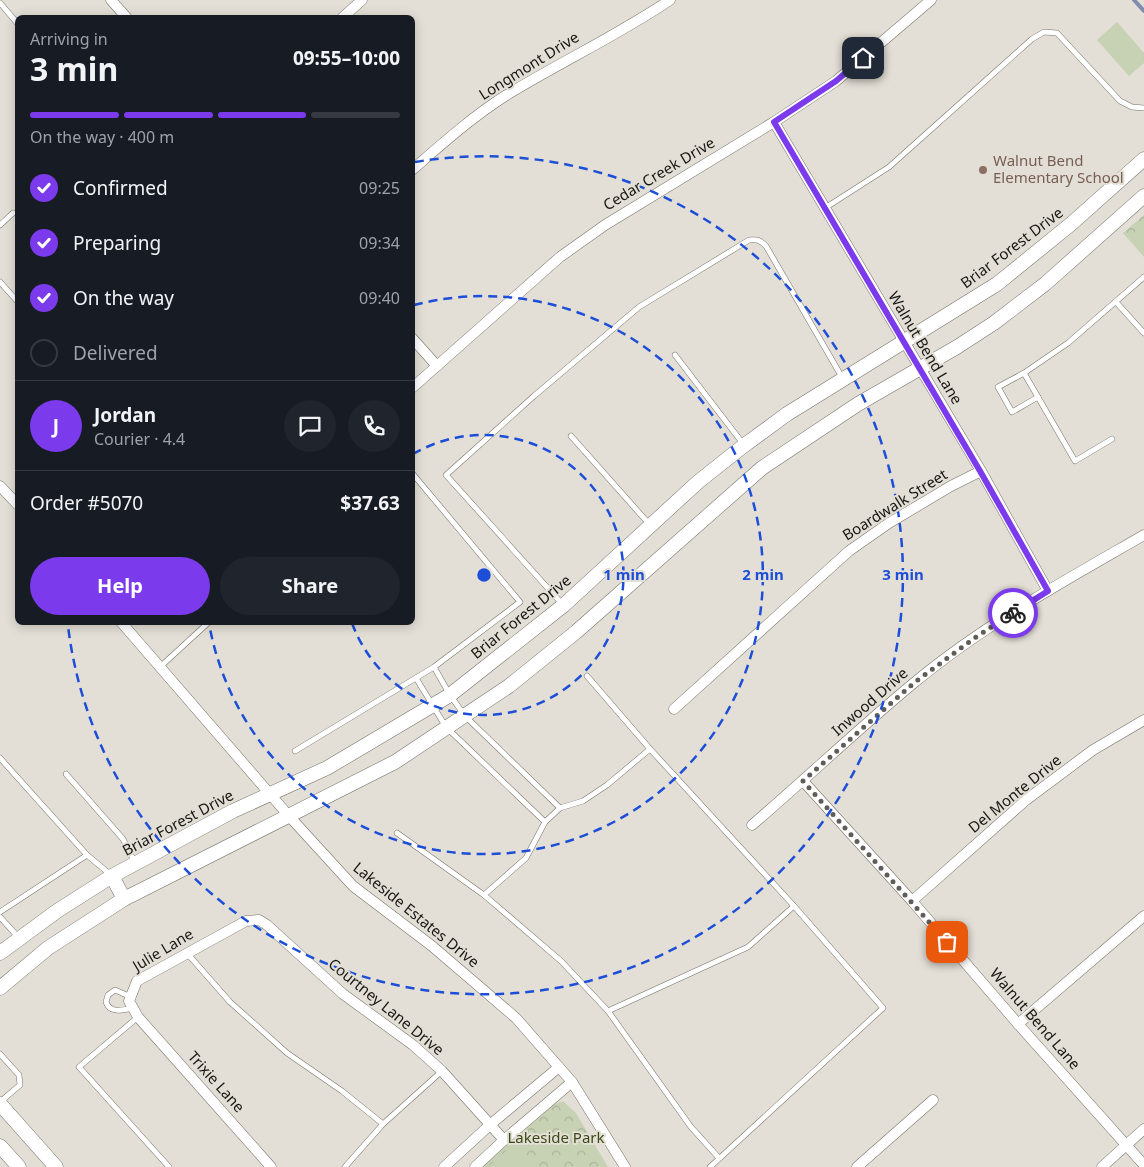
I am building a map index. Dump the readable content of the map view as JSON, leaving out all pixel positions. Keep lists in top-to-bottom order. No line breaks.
{"streets":{"main road":["Briar Forest Drive"],"street":["Longmont Drive","Cedar Creek Drive","Walnut Bend Lane","Boardwalk Street","Inwood Drive","Del Monte Drive","Lakeside Estates Drive","Julie Lane","Courtney Lane Drive","Trixie Lane"]},"crossings":[["Cedar Creek Drive","Walnut Bend Lane"],["Briar Forest Drive","Walnut Bend Lane"],["Briar Forest Drive","Lakeside Estates Drive"],["Walnut Bend Lane","Boardwalk Street"],["Walnut Bend Lane","Inwood Drive"],["Walnut Bend Lane","Del Monte Drive"],["Julie Lane","Courtney Lane Drive"]],"parks":["Lakeside Park"],"places":["Walnut Bend Elementary School"],"page":{"heading":["3 min","Arriving in","09:55–10:00"],"panel":["Jordan","Courier · 4.4","Order #5070","$37.63"],"bar":"On the way · 400 m","list":[["Confirmed","09:25"],["Preparing","09:34"],["On the way","09:40"],"Delivered"],"round":"J","buttons":["Help","Share"]},"rings":["1 min","2 min","3 min"]}
